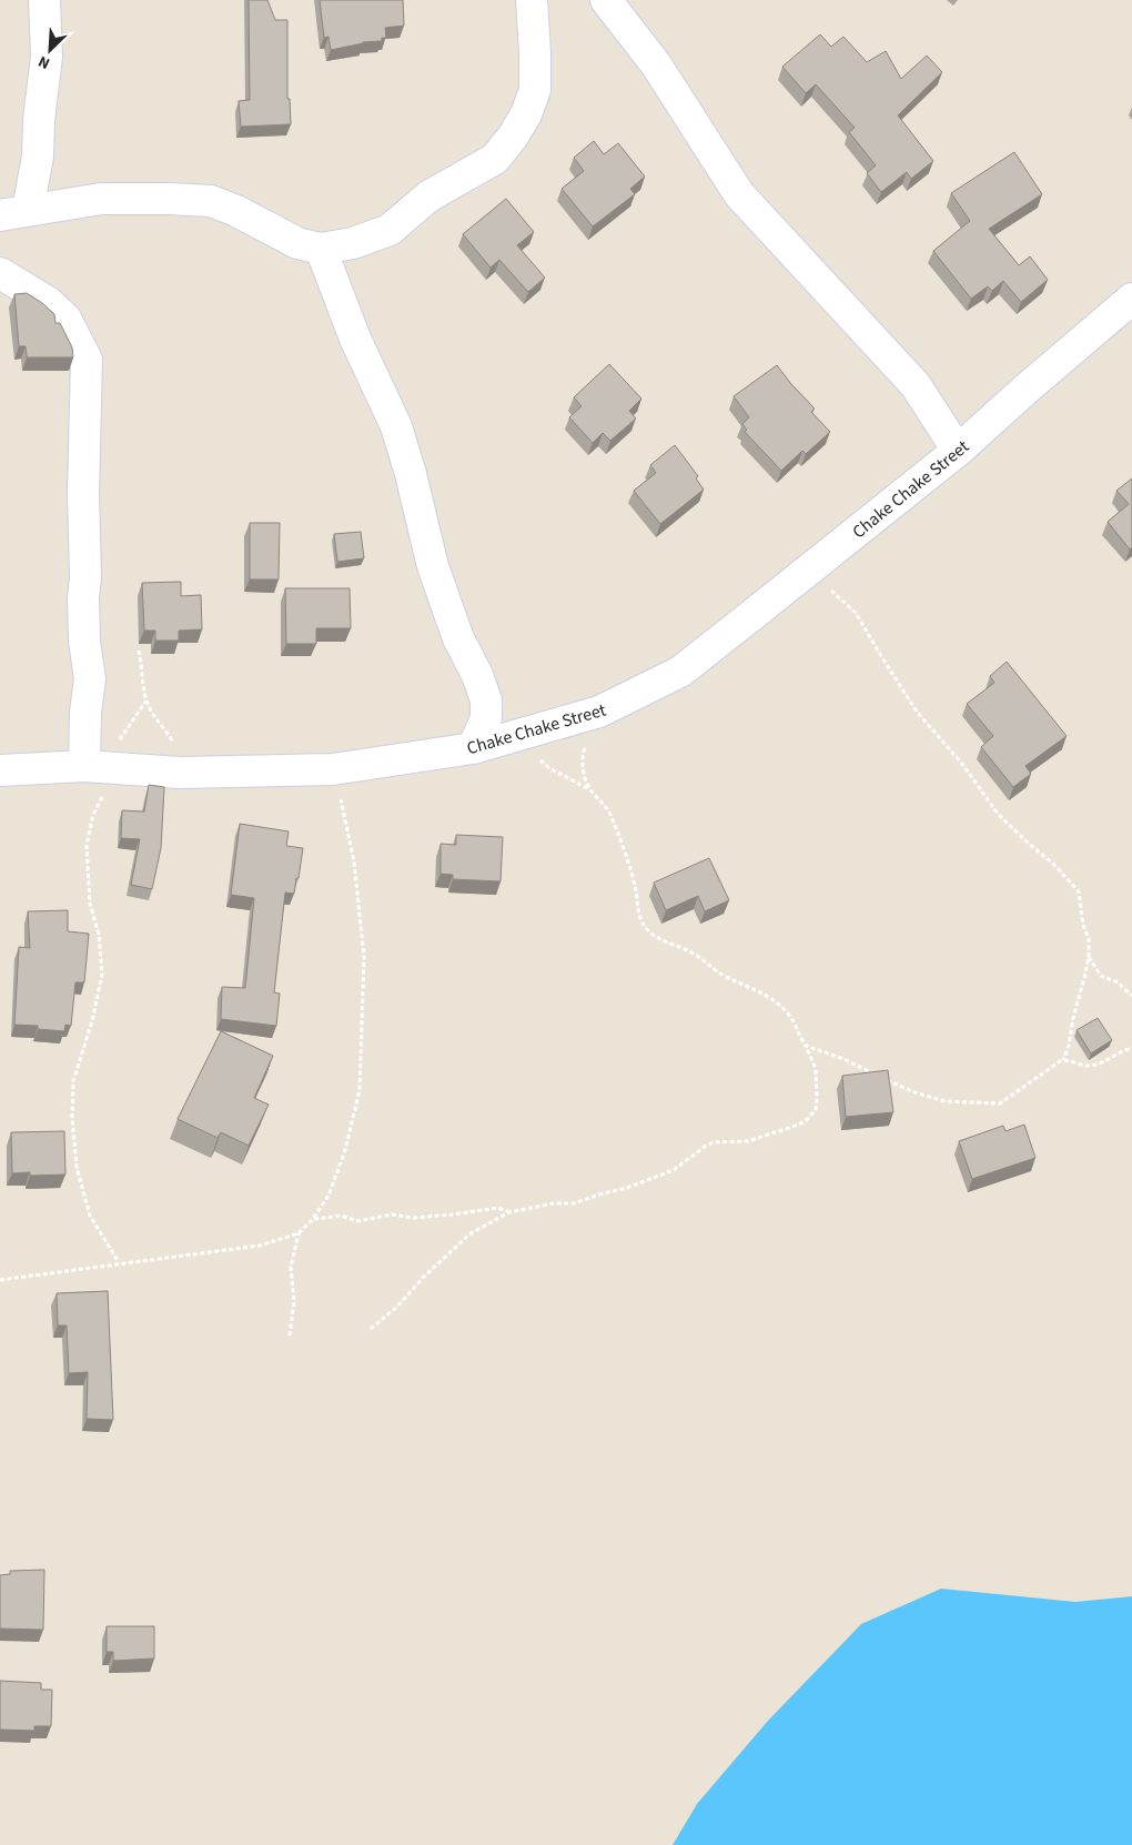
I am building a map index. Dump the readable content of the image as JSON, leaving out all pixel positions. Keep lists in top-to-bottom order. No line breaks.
{"streets":{"street":["Chake Chake Street"]},"north":"bottom left"}
